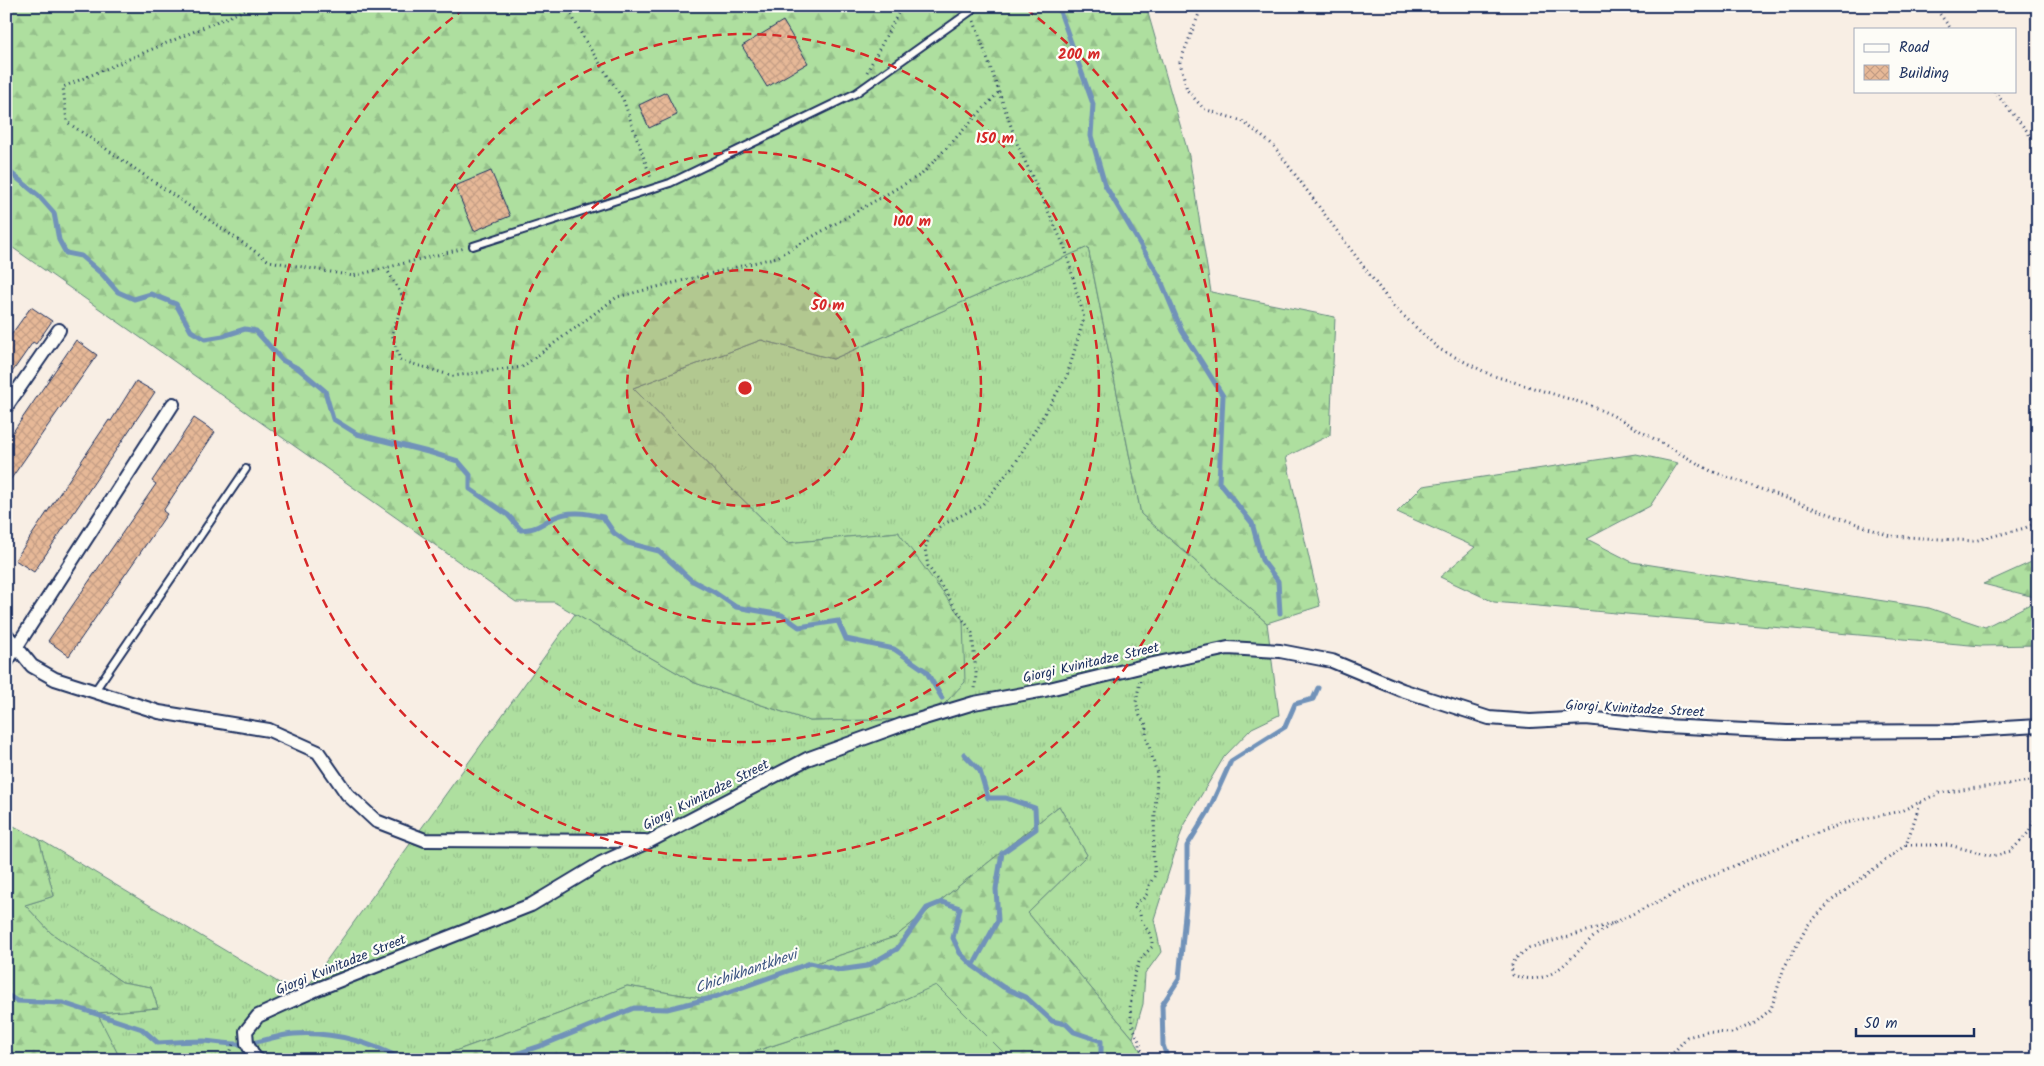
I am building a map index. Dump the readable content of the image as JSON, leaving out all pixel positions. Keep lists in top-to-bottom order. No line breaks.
{"streets":{"street":["Giorgi Kvinitadze Street"]},"water":["Chichikhantkhevi"],"legend":["Road","Building"],"scale_bar":"50 m","rings":["200 m","150 m","100 m","50 m"]}
